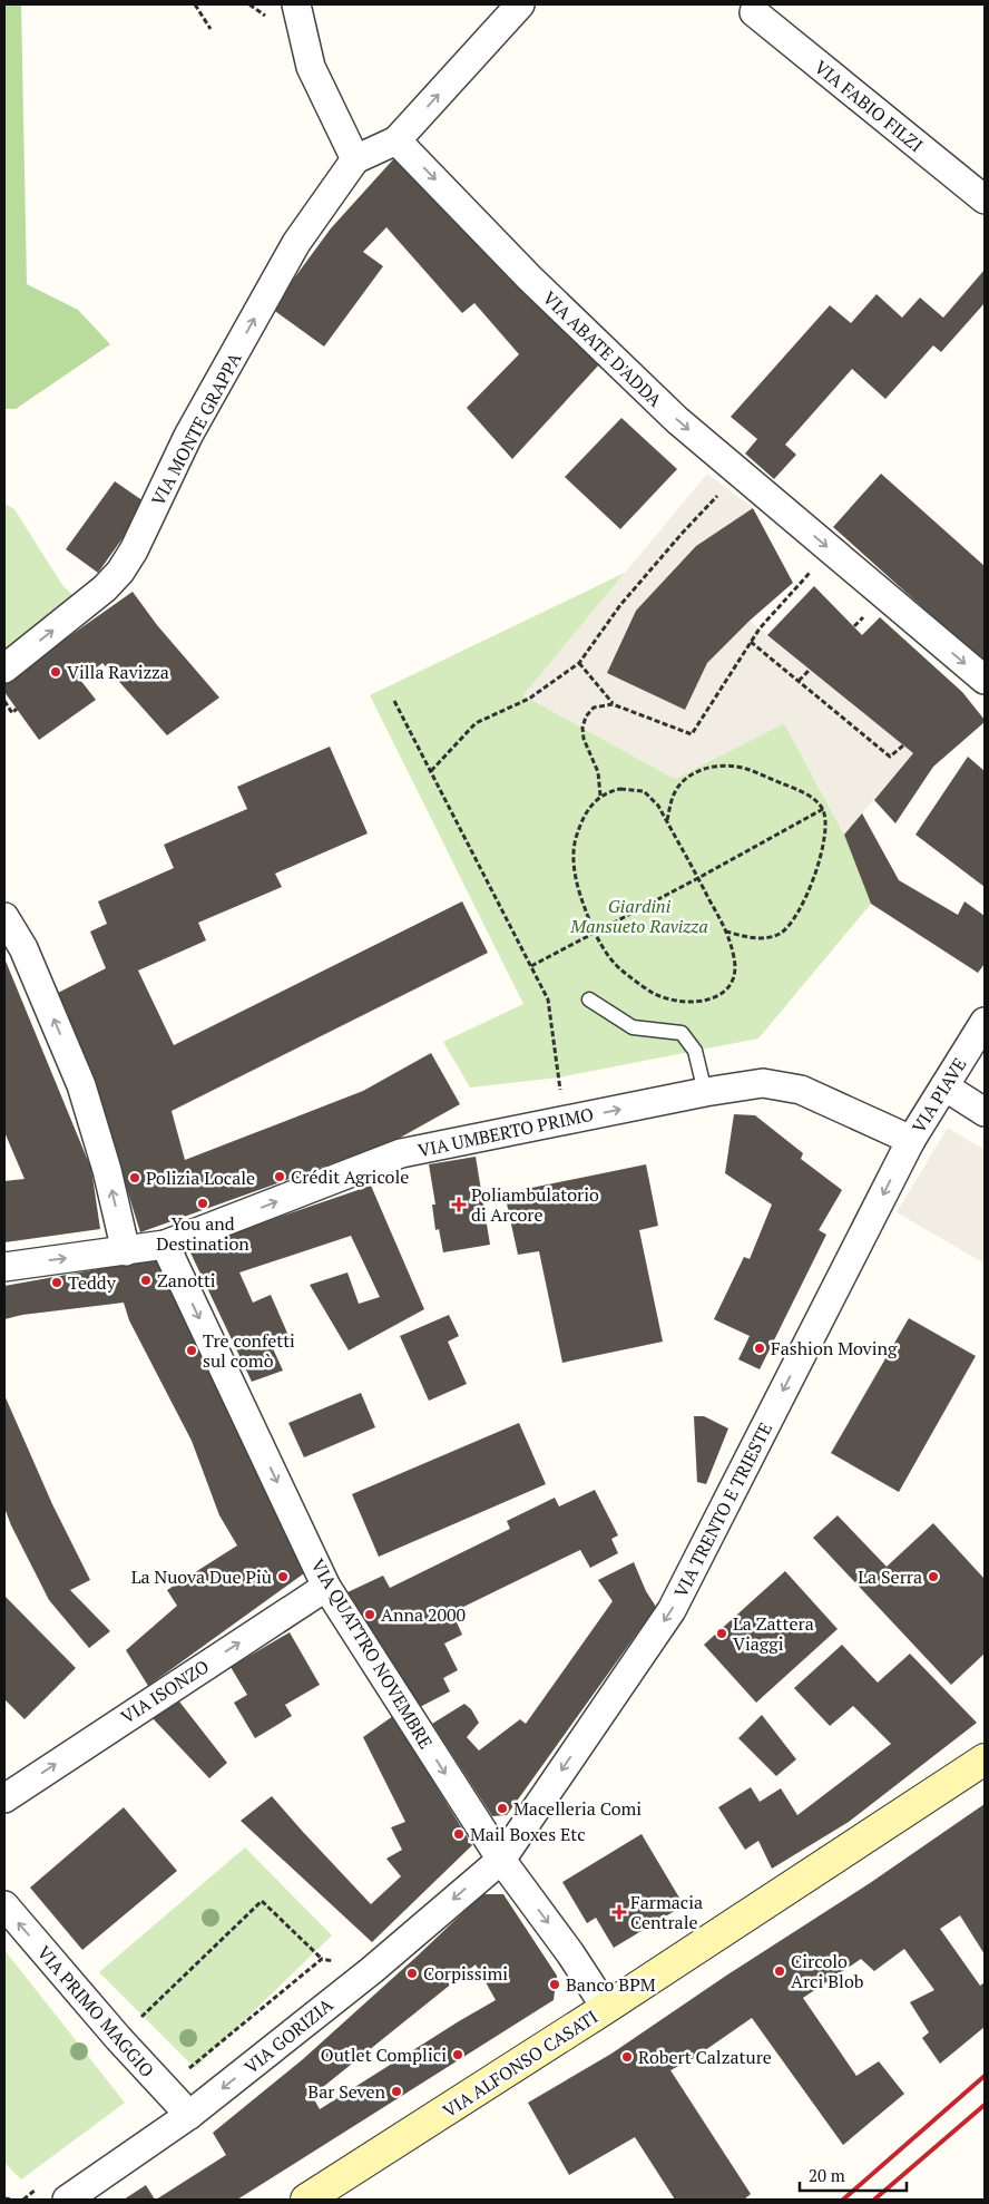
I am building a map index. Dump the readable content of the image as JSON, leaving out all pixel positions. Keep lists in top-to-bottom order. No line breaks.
{"streets":{"main road":["VIA ALFONSO CASATI"],"street":["VIA FABIO FILZI","VIA ABATE D'ADDA","VIA MONTE GRAPPA","VIA PIAVE","VIA UMBERTO PRIMO","VIA TRENTO E TRIESTE","VIA QUATTRO NOVEMBRE","VIA ISONZO","VIA PRIMO MAGGIO","VIA GORIZIA"]},"crossings":[["VIA PIAVE","VIA UMBERTO PRIMO"],["VIA PIAVE","VIA TRENTO E TRIESTE"],["VIA UMBERTO PRIMO","VIA TRENTO E TRIESTE"],["VIA UMBERTO PRIMO","VIA QUATTRO NOVEMBRE"],["VIA TRENTO E TRIESTE","VIA QUATTRO NOVEMBRE"],["VIA TRENTO E TRIESTE","VIA GORIZIA"],["VIA QUATTRO NOVEMBRE","VIA ISONZO"],["VIA QUATTRO NOVEMBRE","VIA GORIZIA"],["VIA QUATTRO NOVEMBRE","VIA ALFONSO CASATI"],["VIA PRIMO MAGGIO","VIA GORIZIA"]],"one_way":["VIA ABATE D'ADDA","VIA MONTE GRAPPA","VIA UMBERTO PRIMO","VIA TRENTO E TRIESTE","VIA QUATTRO NOVEMBRE","VIA ISONZO","VIA PRIMO MAGGIO","VIA GORIZIA"],"parks":["Giardini Mansueto Ravizza"],"places":{"other":["Villa Ravizza","Crédit Agricole","Polizia Locale","You and Destination","Zanotti","Teddy","Fashion Moving","Tre confetti sul comò","La Nuova Due Più","La Serra","Anna 2000","La Zattera Viaggi","Macelleria Comi","Mail Boxes Etc","Circolo Arci Blob","Corpissimi","Banco BPM","Outlet Complici","Robert Calzature","Bar Seven"],"health":["Poliambulatorio di Arcore","Farmacia Centrale"]},"scale_bar":"20 m"}
